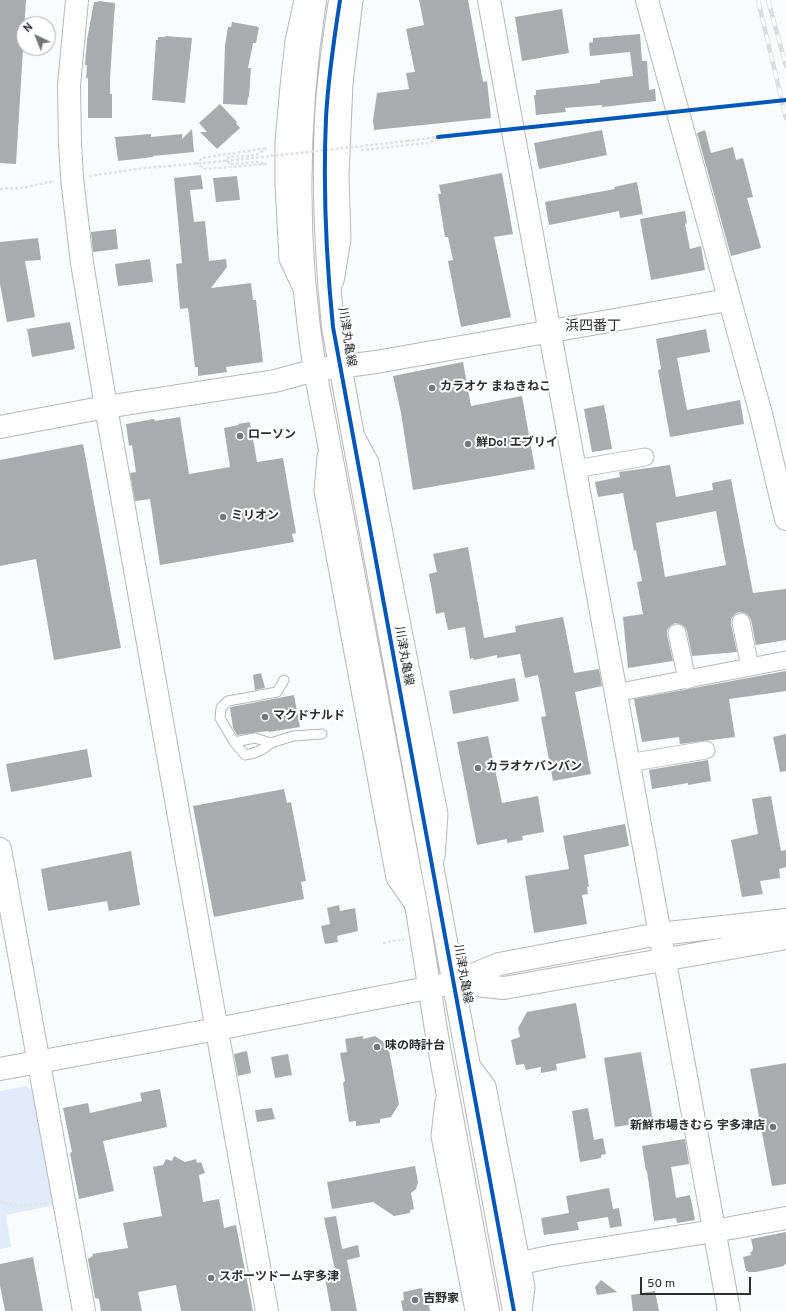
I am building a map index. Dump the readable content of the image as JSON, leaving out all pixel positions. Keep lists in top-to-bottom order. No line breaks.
{"streets":{"street":["川津丸亀線"]},"districts":["浜四番丁"],"places":["カラオケ まねきねこ","ローソン","鮮Do! エブリイ","ミリオン","マクドナルド","カラオケバンバン","味の時計台","新鮮市場きむら 宇多津店","スポーツドーム宇多津","吉野家"],"scale_bar":"50 m","north":"top left"}
